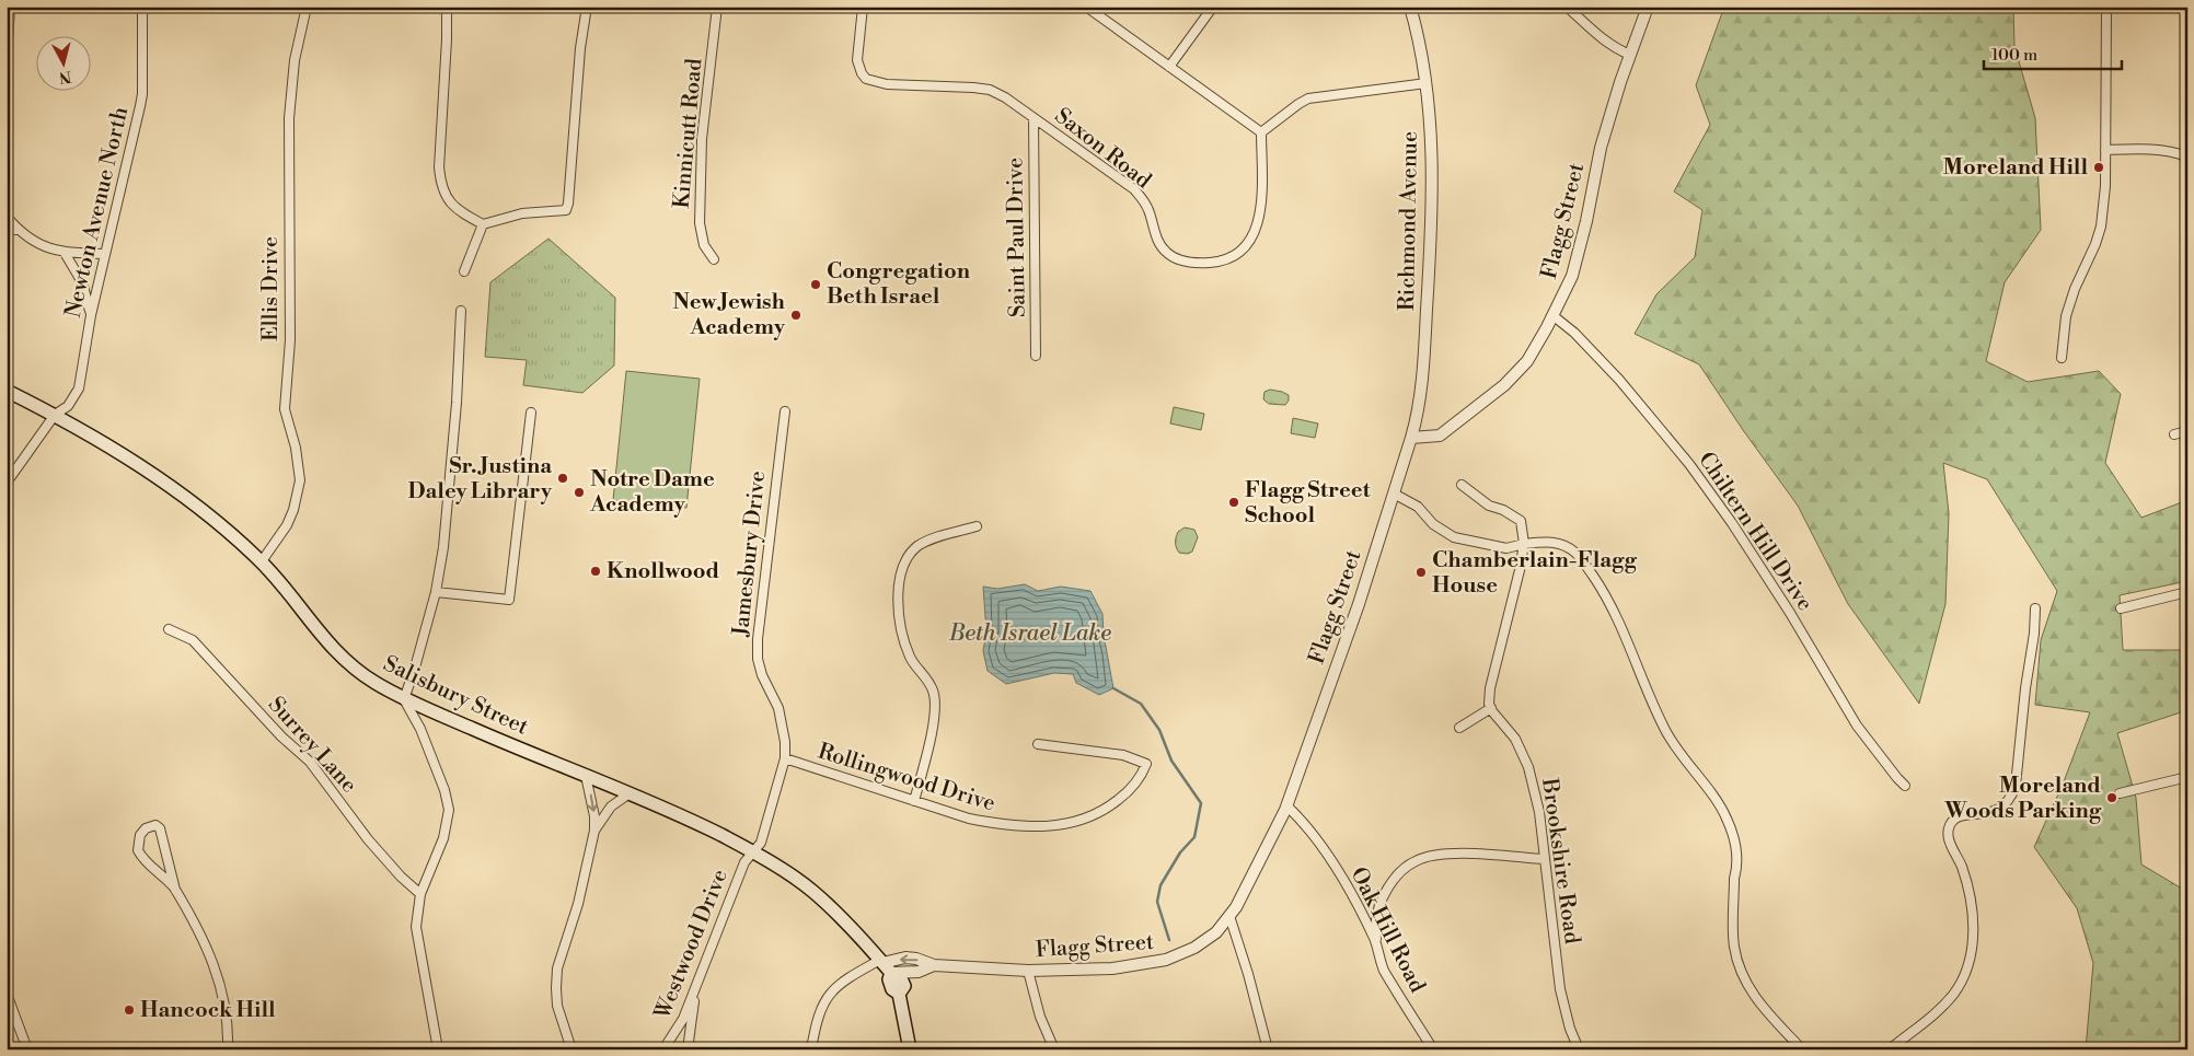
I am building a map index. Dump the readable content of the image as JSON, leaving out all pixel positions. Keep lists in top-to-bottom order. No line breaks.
{"streets":{"main road":["Salisbury Street"],"street":["Kinnicutt Road","Saxon Road","Newton Avenue North","Richmond Avenue","Flagg Street","Saint Paul Drive","Ellis Drive","Chiltern Hill Drive","Jamesbury Drive","Surrey Lane","Rollingwood Drive","Brookshire Road","Oak Hill Road","Westwood Drive"]},"crossings":[["Saxon Road","Saint Paul Drive"],["Newton Avenue North","Salisbury Street"],["Richmond Avenue","Flagg Street"],["Flagg Street","Chiltern Hill Drive"],["Flagg Street","Salisbury Street"],["Flagg Street","Oak Hill Road"],["Ellis Drive","Salisbury Street"],["Jamesbury Drive","Salisbury Street"],["Jamesbury Drive","Rollingwood Drive"],["Jamesbury Drive","Westwood Drive"],["Salisbury Street","Westwood Drive"]],"water":["Beth Israel Lake"],"places":["Moreland Hill","Congregation Beth Israel","New Jewish Academy","Sr. Justina Daley Library","Notre Dame Academy","Flagg Street School","Knollwood","Chamberlain-Flagg House","Moreland Woods Parking","Hancock Hill"],"scale_bar":"100 m","north":"bottom"}
